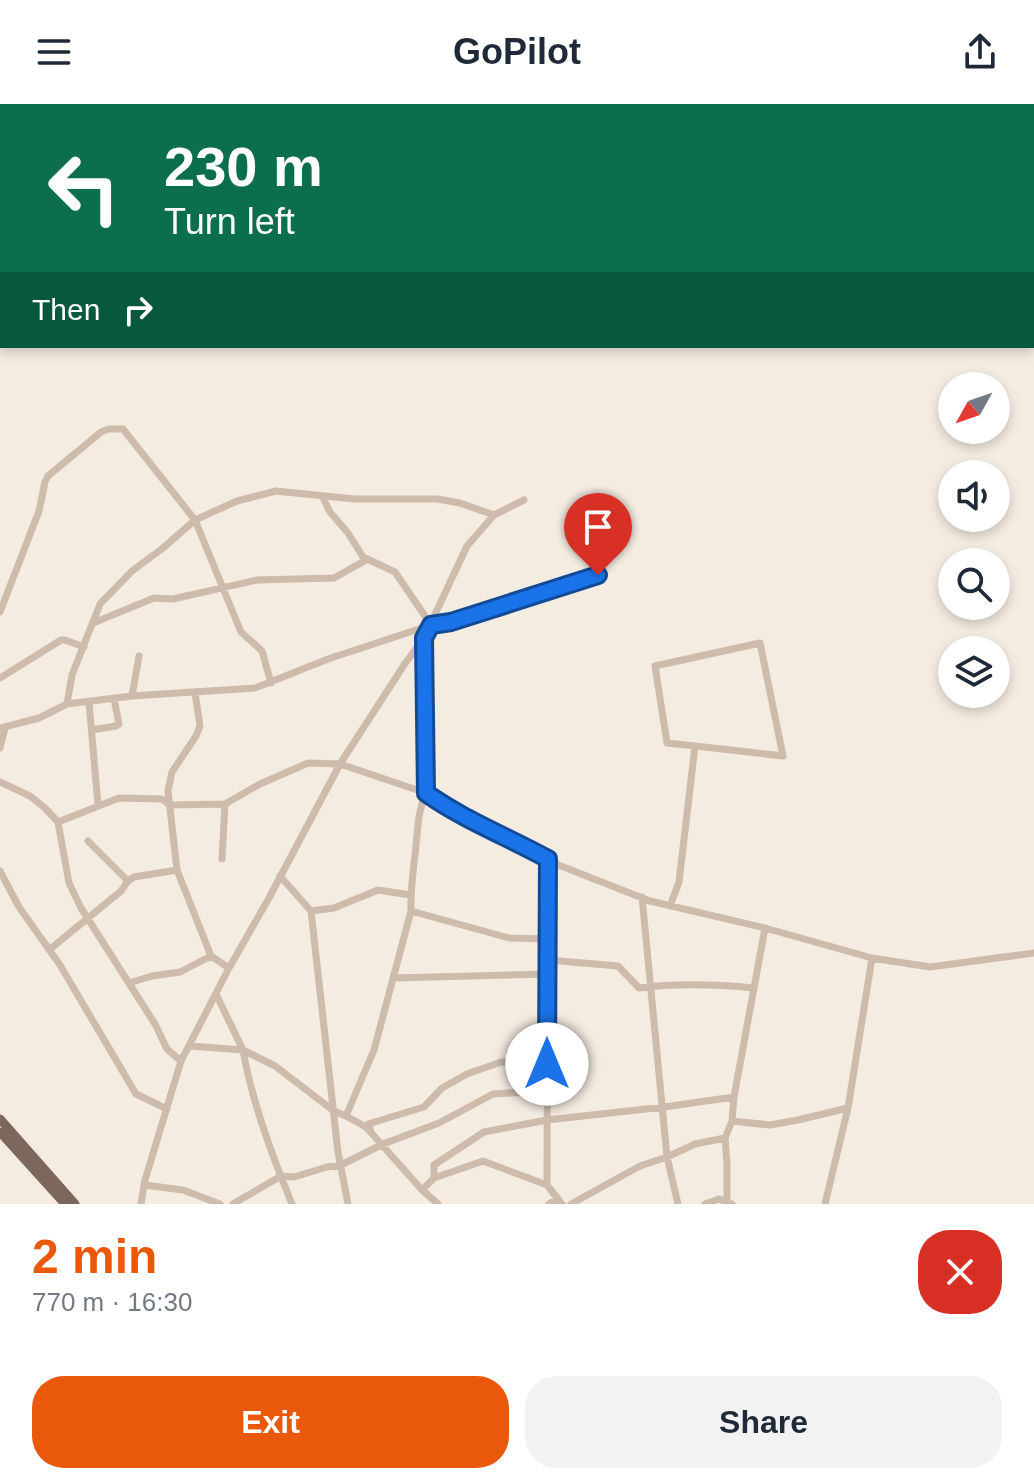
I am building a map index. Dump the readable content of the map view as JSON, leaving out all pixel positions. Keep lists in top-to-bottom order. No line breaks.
{"north":"bottom left","page":{"header":"GoPilot","turn":["230 m","Turn left"],"then":"Then","heading":["2 min","770 m · 16:30"],"buttons":["Exit","Share"]}}
